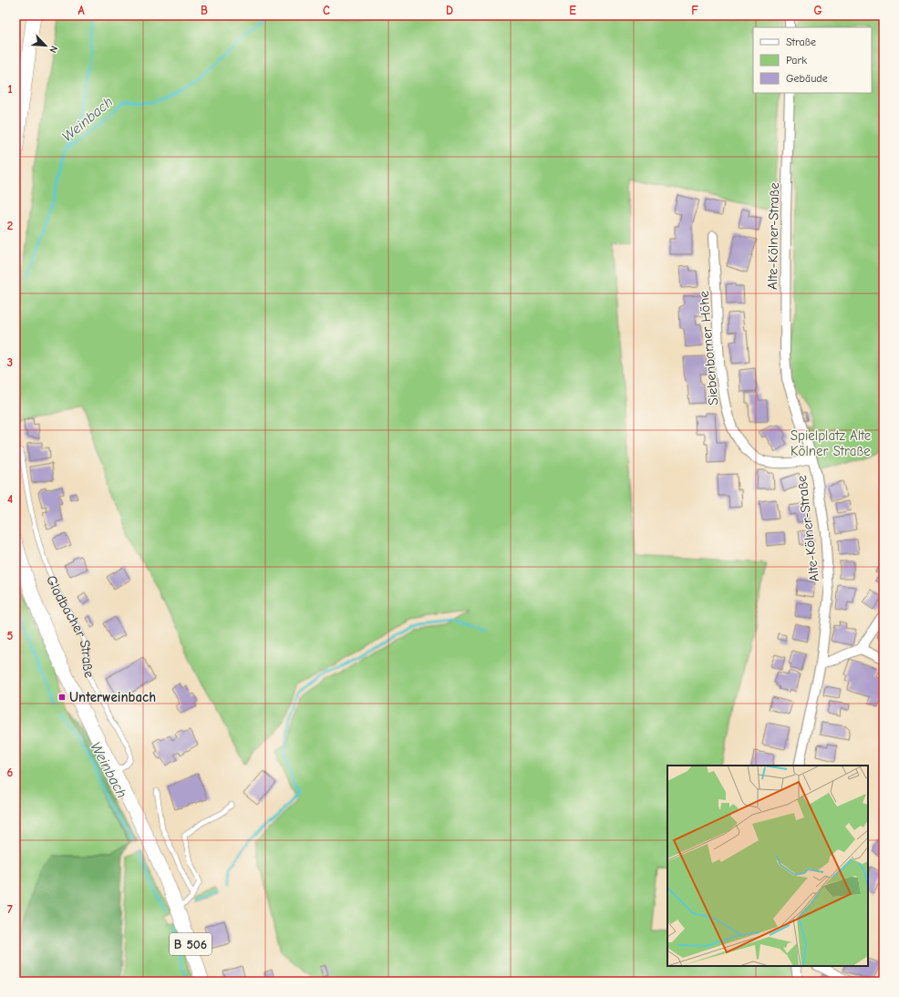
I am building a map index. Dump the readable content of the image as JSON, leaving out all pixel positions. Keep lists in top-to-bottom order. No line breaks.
{"streets":{"main road":["Gladbacher Straße","B 506"],"street":["Alte-Kölner-Straße","Siebenborner Höhe"]},"crossings":[["Alte-Kölner-Straße","Siebenborner Höhe"]],"water":["Weinbach"],"parks":["Spielplatz Alte Kölner Straße"],"places":{"transit":["Unterweinbach"]},"legend":["Straße","Park","Gebäude"],"north":"bottom right","grid":{"columns":["A","B","C","D","E","F","G"],"rows":["1","2","3","4","5","6","7"]}}
